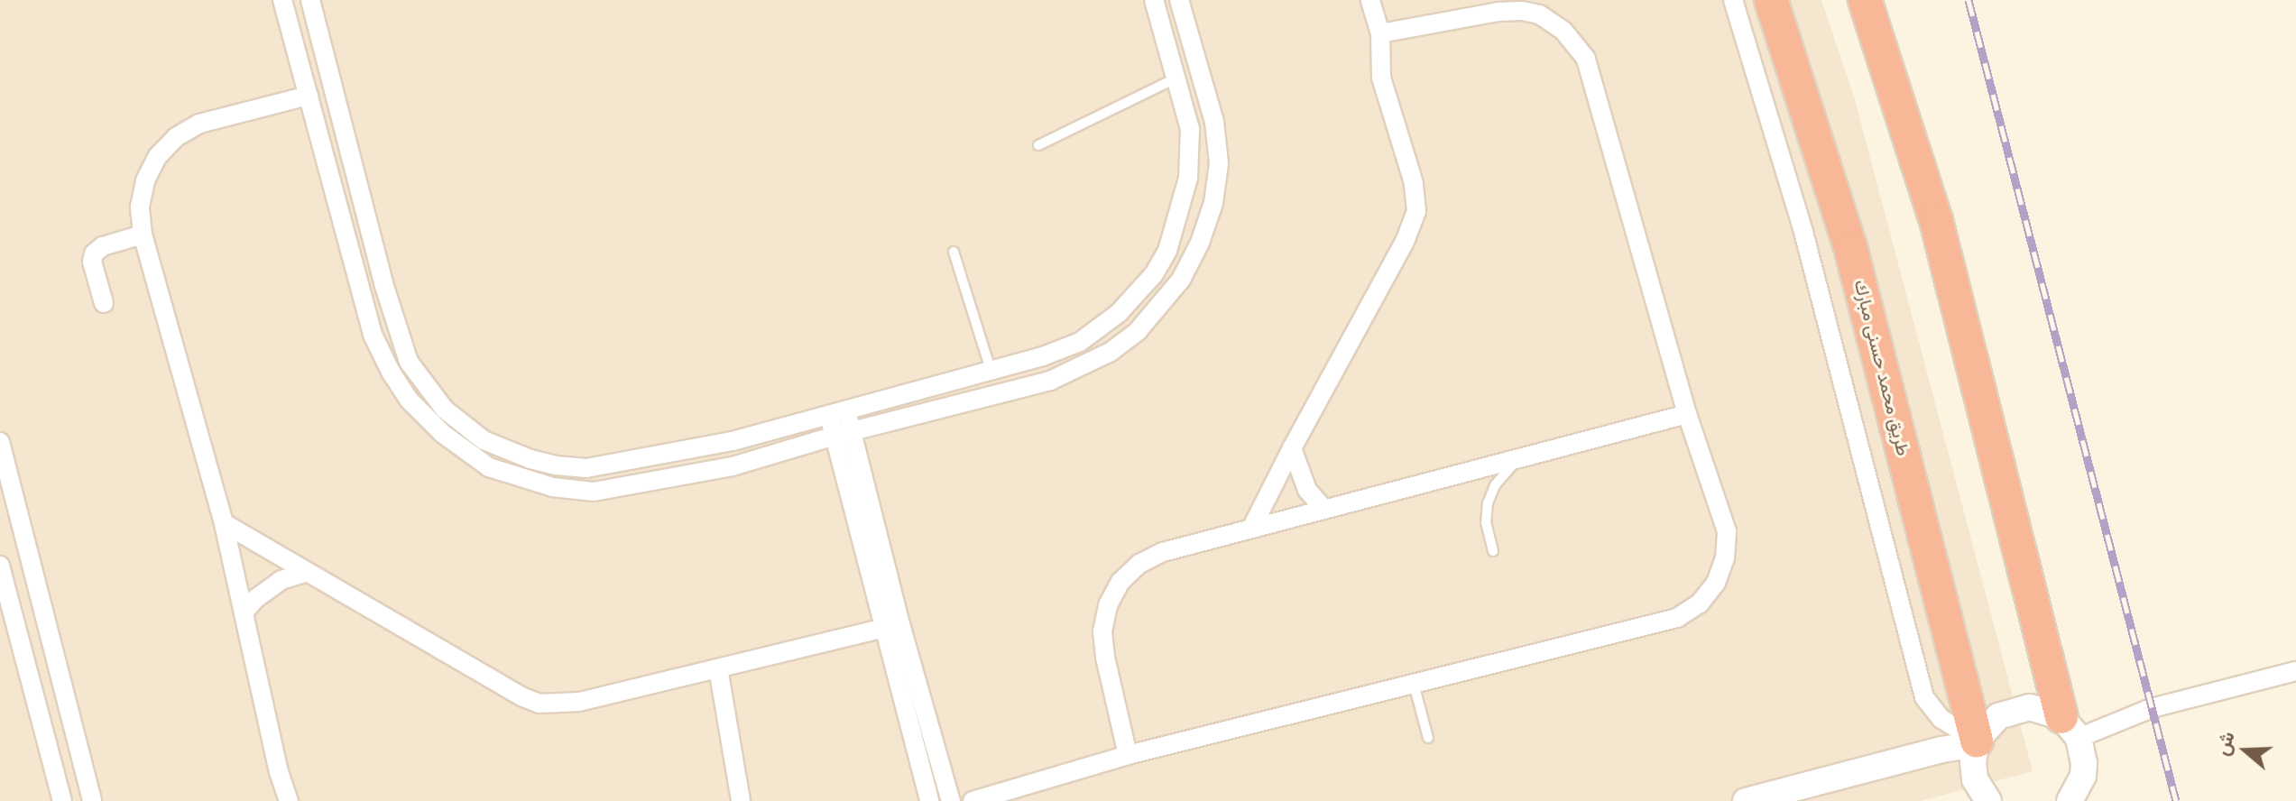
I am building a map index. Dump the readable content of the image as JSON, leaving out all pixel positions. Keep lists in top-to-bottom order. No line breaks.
{"streets":{"highway":["طريق محمد حسنى مبارك"]},"north":"left"}
